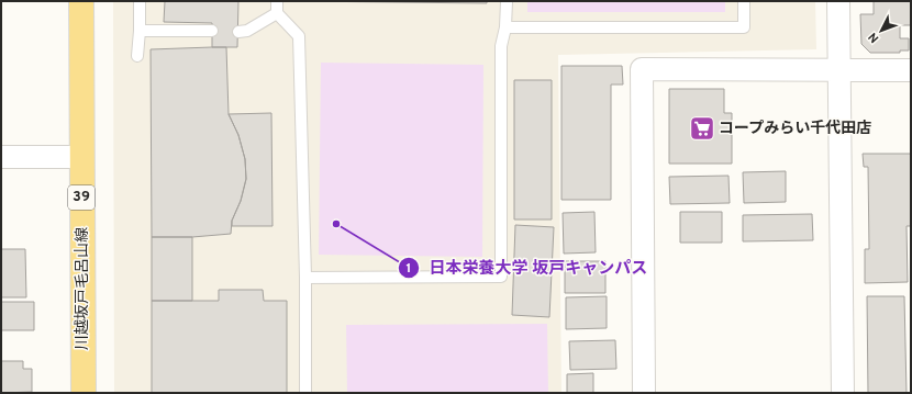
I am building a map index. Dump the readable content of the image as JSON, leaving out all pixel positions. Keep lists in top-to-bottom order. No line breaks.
{"streets":{"main road":["39","川越坂戸毛呂山線"]},"places":{"supermarket":["コープみらい千代田店"],"other":["日本栄養大学 坂戸キャンパス"]},"north":"bottom left"}
